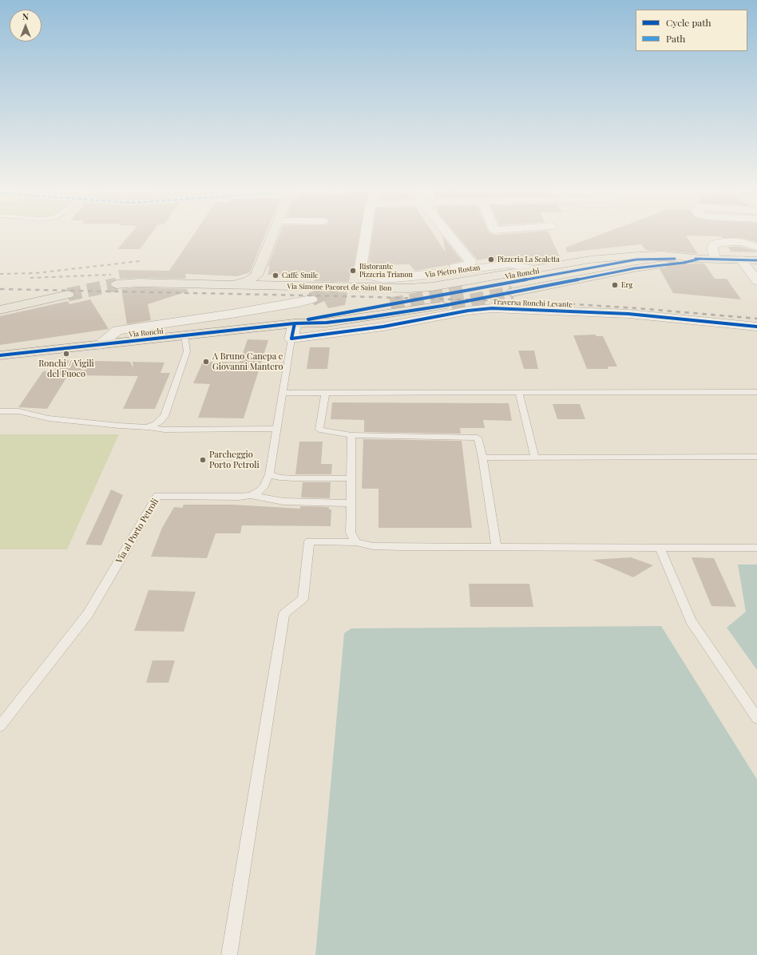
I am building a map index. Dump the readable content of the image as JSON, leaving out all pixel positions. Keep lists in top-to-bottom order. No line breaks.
{"streets":{"main road":["Via Ronchi","Via Simone Pacoret de Saint Bon"],"street":["Via Pietro Rostan","Traversa Ronchi Levante","Via al Porto Petroli"]},"crossings":[["Via Pietro Rostan","Via Simone Pacoret de Saint Bon"],["Via Ronchi","Via Simone Pacoret de Saint Bon"],["Via Ronchi","Via al Porto Petroli"],["Traversa Ronchi Levante","Via al Porto Petroli"]],"places":["Pizzeria La Scaletta","Ristorante Pizzeria Trianon","Caffè Smile","Erg","Ronchi / Vigili del Fuoco","A Bruno Canepa e Giovanni Mantero","Parcheggio Porto Petroli"],"legend":["Cycle path","Path"],"north":"top"}
